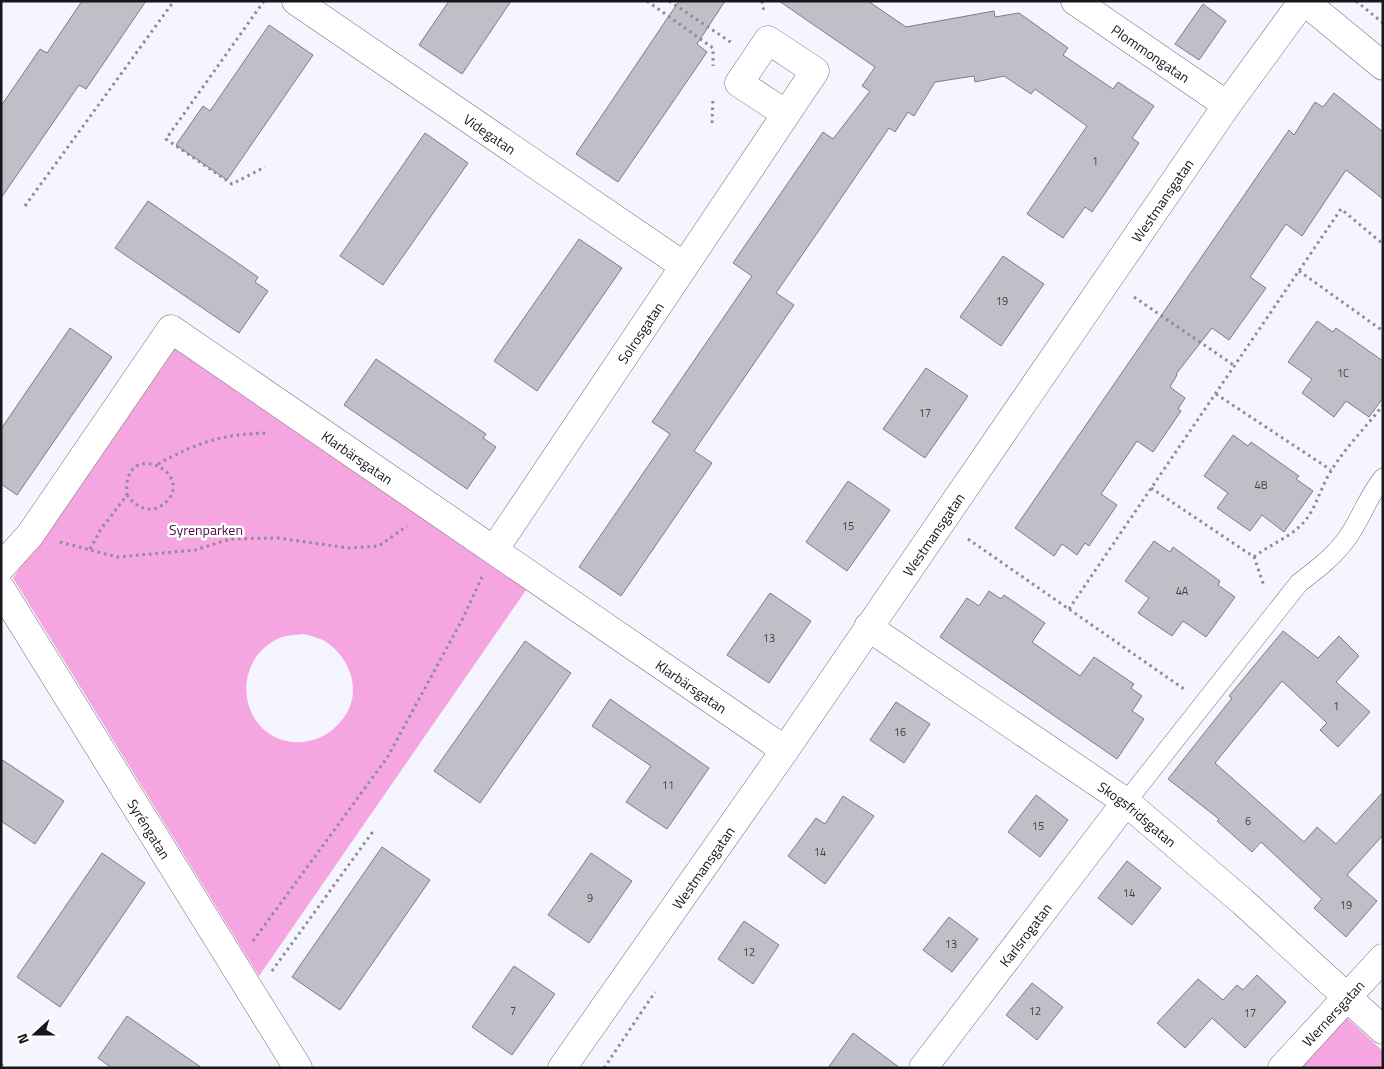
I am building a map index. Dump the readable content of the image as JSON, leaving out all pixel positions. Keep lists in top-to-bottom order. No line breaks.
{"streets":{"street":["Plommongatan","Videgatan","Westmansgatan","Solrosgatan","Klarbärsgatan","Skogsfridsgatan","Syréngatan","Karlsrogatan","Wernersgatan"]},"crossings":[["Plommongatan","Westmansgatan"],["Videgatan","Solrosgatan"],["Westmansgatan","Klarbärsgatan"],["Westmansgatan","Skogsfridsgatan"],["Solrosgatan","Klarbärsgatan"],["Skogsfridsgatan","Karlsrogatan"],["Skogsfridsgatan","Wernersgatan"]],"parks":["Syrenparken"],"house_numbers":["1","19","1C","17","4B","15","4A","13","1","16","11","6","15","14","14","9","19","13","12","7","12","17"],"north":"left"}
